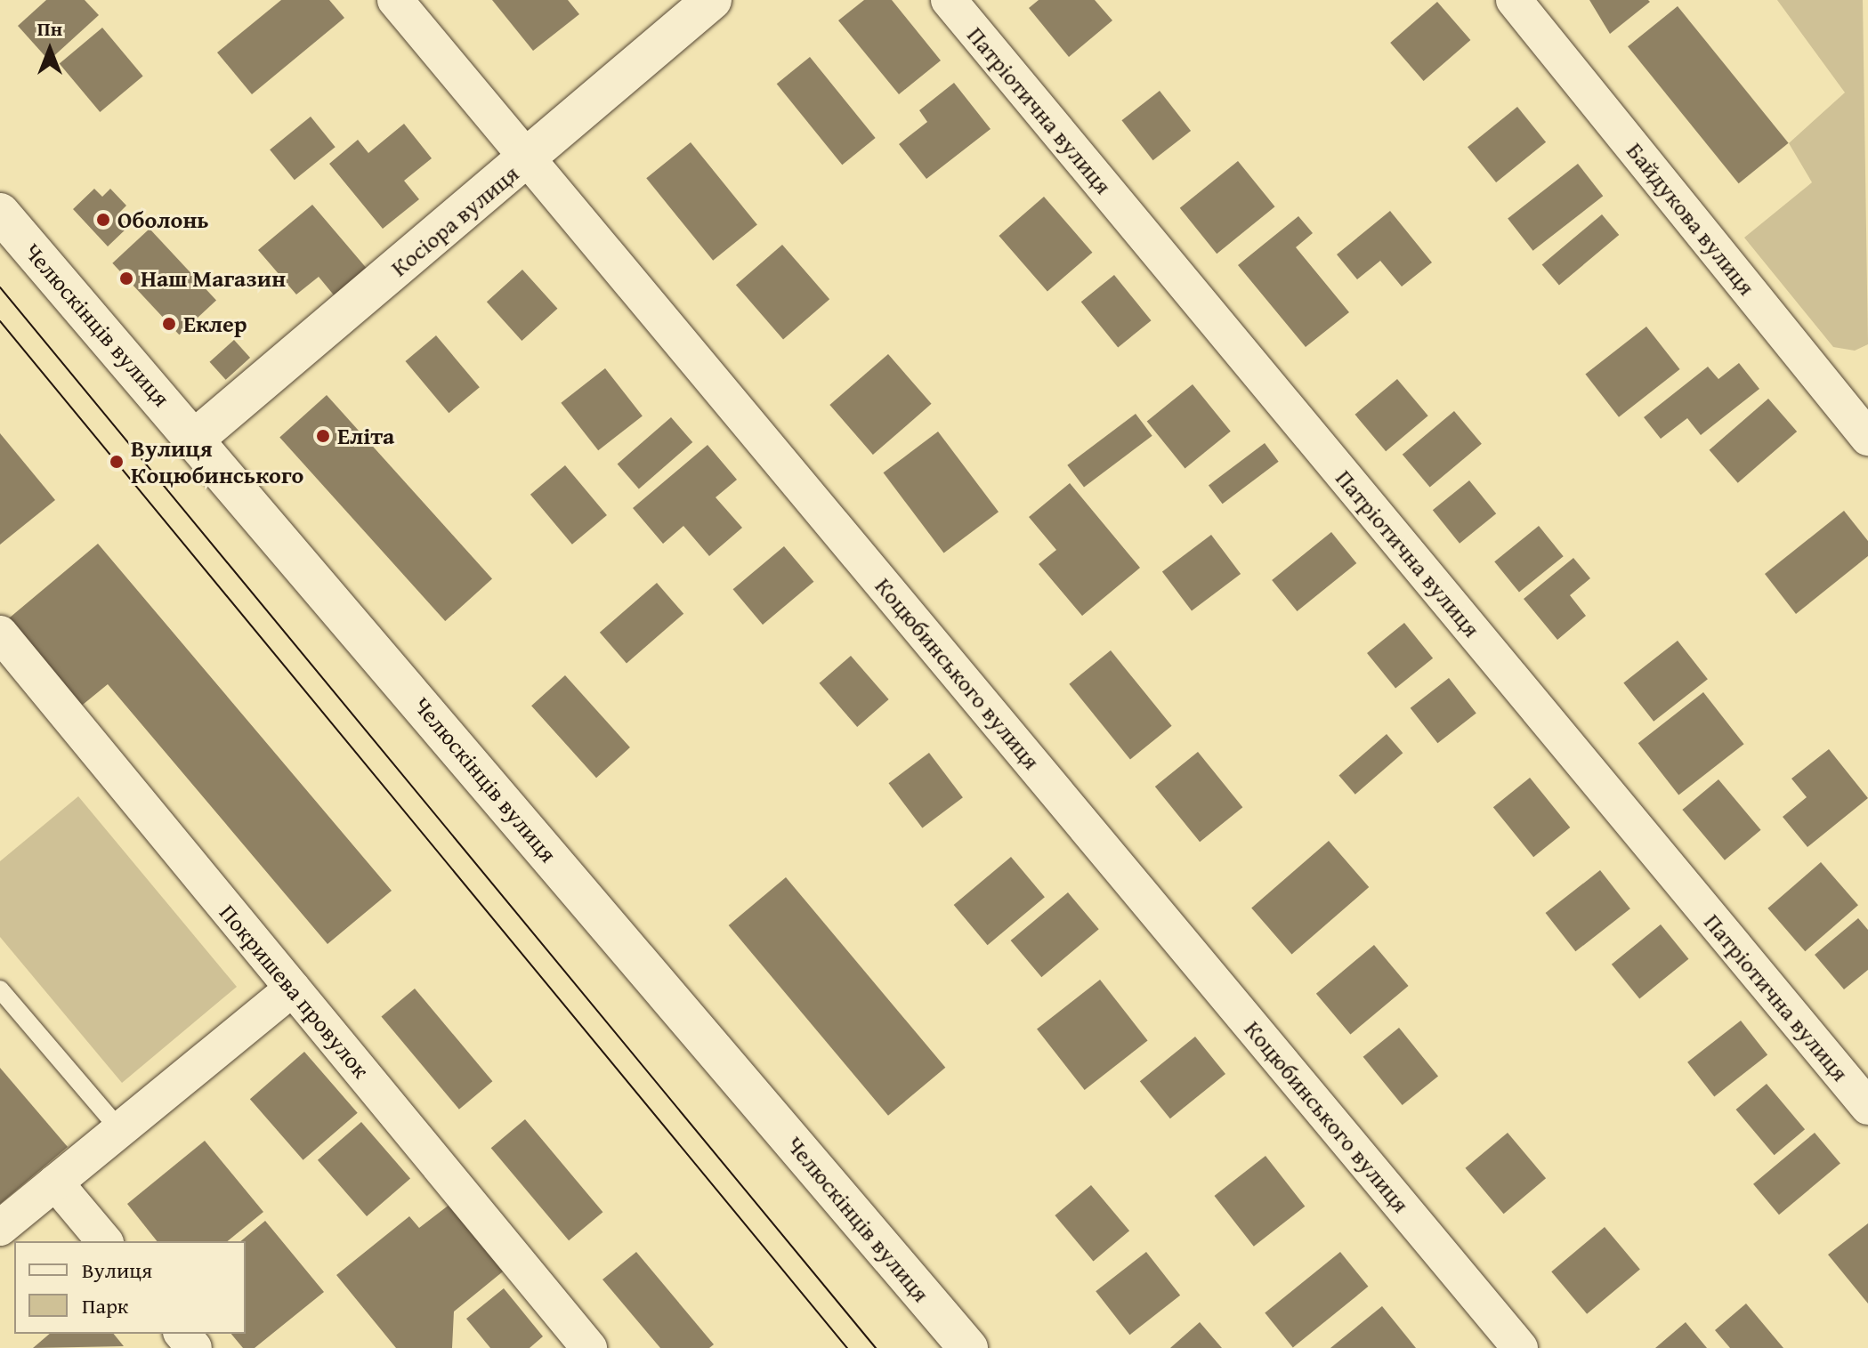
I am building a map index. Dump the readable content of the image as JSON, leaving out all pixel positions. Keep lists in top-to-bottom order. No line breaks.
{"streets":{"main road":["Косіора вулиця","Челюскінців вулиця"],"street":["Патріотична вулиця","Байдукова вулиця","Коцюбинського вулиця","Покришева провулок"]},"crossings":[["Косіора вулиця","Челюскінців вулиця"],["Косіора вулиця","Коцюбинського вулиця"]],"places":["Оболонь","Наш Магазин","Еклер","Еліта","Вулиця Коцюбинського"],"legend":["Вулиця","Парк"],"north":"top"}
